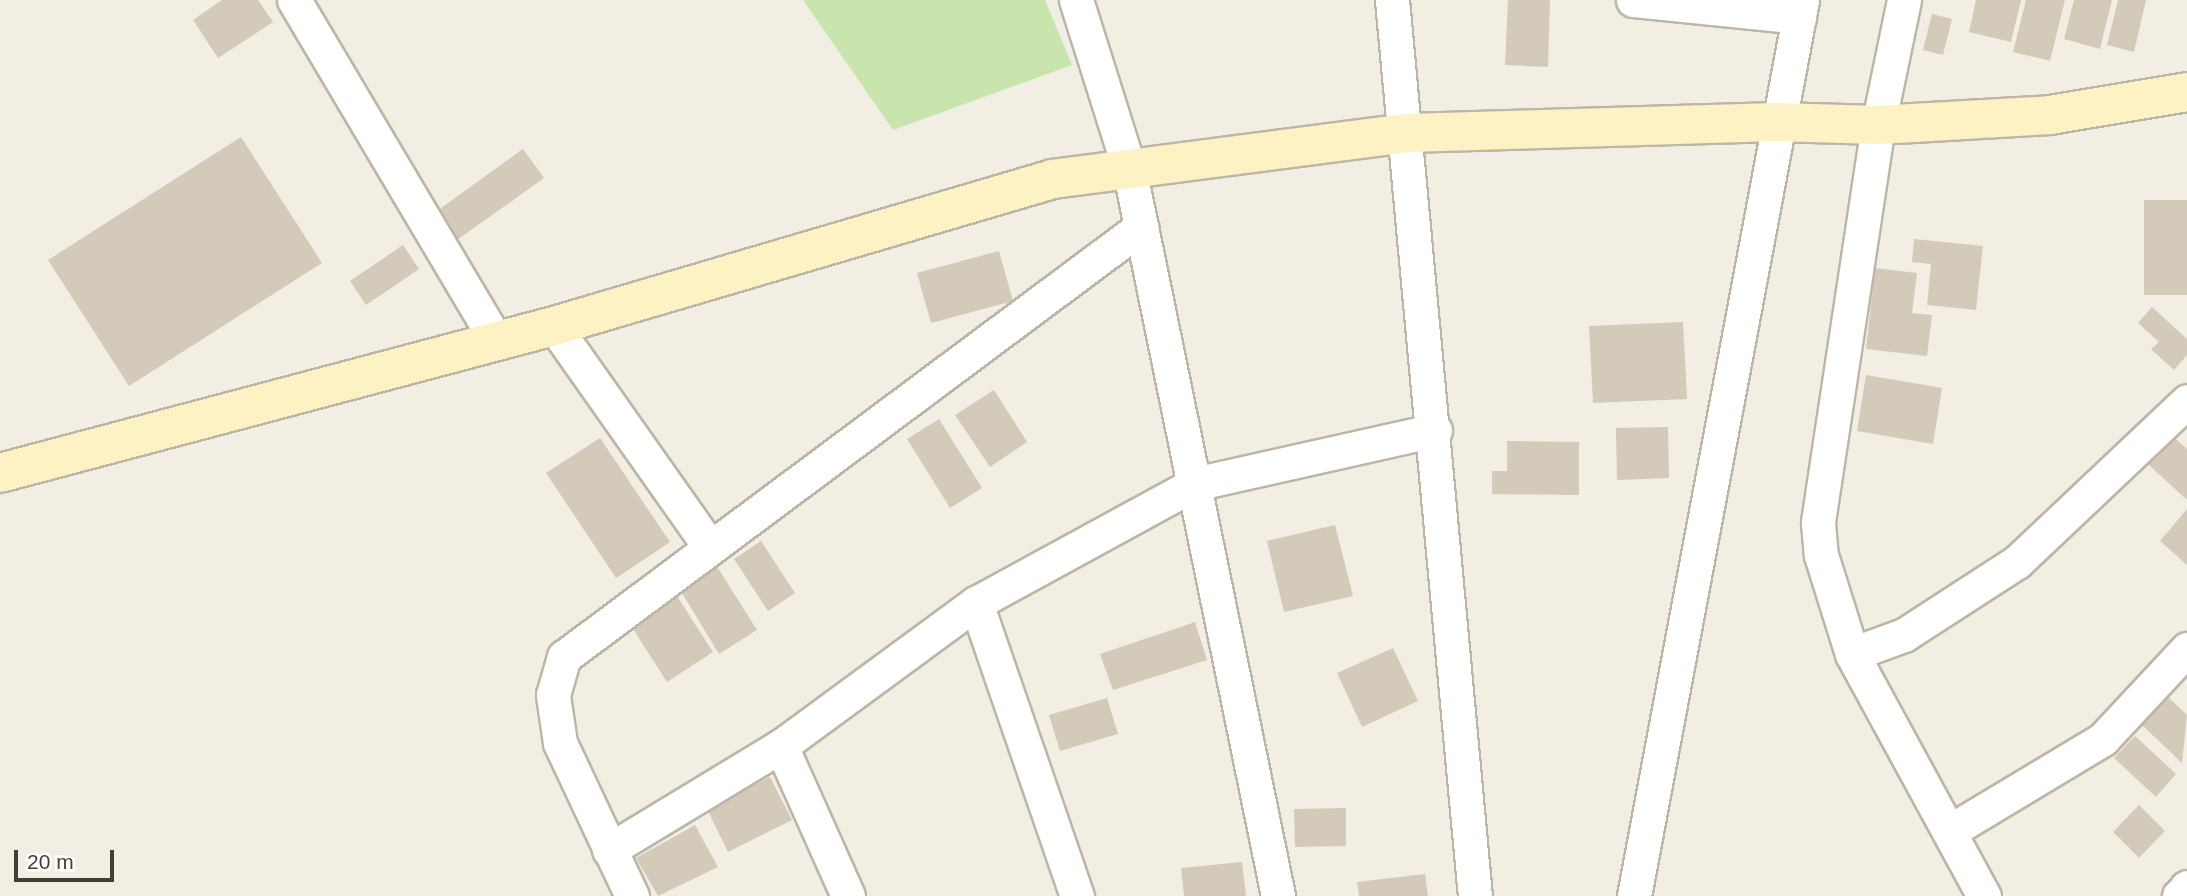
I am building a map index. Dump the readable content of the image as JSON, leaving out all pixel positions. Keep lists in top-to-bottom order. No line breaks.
{"scale_bar":"20 m"}
